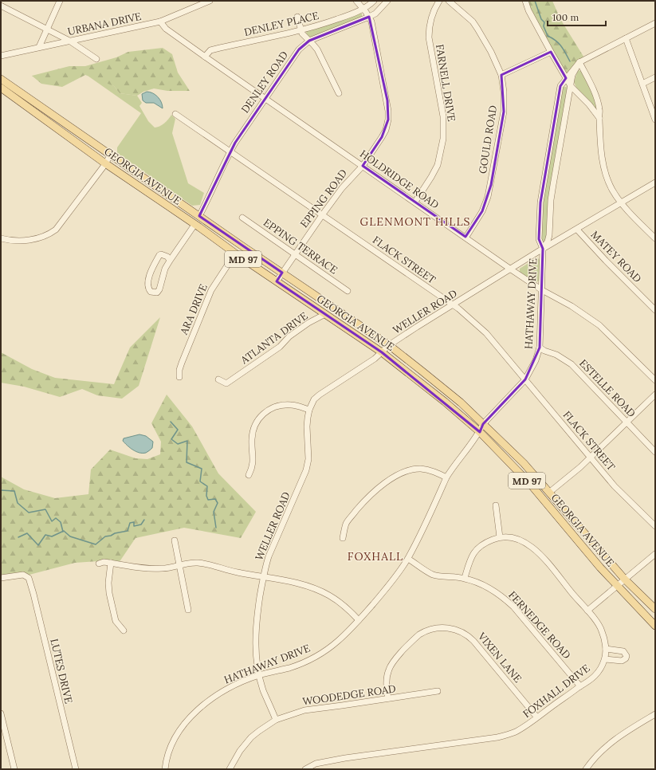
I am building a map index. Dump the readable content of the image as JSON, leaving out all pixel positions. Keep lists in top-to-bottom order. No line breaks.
{"streets":{"main road":["GEORGIA AVENUE","MD 97"],"street":["URBANA DRIVE","DENLEY PLACE","DENLEY ROAD","FARNELL DRIVE","GOULD ROAD","HOLDRIDGE ROAD","EPPING ROAD","EPPING TERRACE","MATEY ROAD","FLACK STREET","HATHAWAY DRIVE","ARA DRIVE","WELLER ROAD","ATLANTA DRIVE","ESTELLE ROAD","FERNEDGE ROAD","VIXEN LANE","LUTES DRIVE","FOXHALL DRIVE","WOODEDGE ROAD"]},"crossings":[["URBANA DRIVE","HOLDRIDGE ROAD"],["DENLEY PLACE","HOLDRIDGE ROAD"],["DENLEY PLACE","EPPING ROAD"],["DENLEY ROAD","GEORGIA AVENUE"],["DENLEY ROAD","HOLDRIDGE ROAD"],["DENLEY ROAD","EPPING ROAD"],["DENLEY ROAD","FLACK STREET"],["FARNELL DRIVE","HOLDRIDGE ROAD"],["GOULD ROAD","HOLDRIDGE ROAD"],["GEORGIA AVENUE","EPPING ROAD"],["GEORGIA AVENUE","HATHAWAY DRIVE"],["GEORGIA AVENUE","ARA DRIVE"],["GEORGIA AVENUE","WELLER ROAD"],["GEORGIA AVENUE","ATLANTA DRIVE"],["HOLDRIDGE ROAD","EPPING ROAD"],["HOLDRIDGE ROAD","HATHAWAY DRIVE"],["HOLDRIDGE ROAD","WELLER ROAD"],["EPPING ROAD","EPPING TERRACE"],["EPPING ROAD","FLACK STREET"],["MATEY ROAD","WELLER ROAD"],["FLACK STREET","HATHAWAY DRIVE"],["FLACK STREET","WELLER ROAD"],["HATHAWAY DRIVE","WELLER ROAD"],["HATHAWAY DRIVE","ESTELLE ROAD"],["HATHAWAY DRIVE","FERNEDGE ROAD"],["WELLER ROAD","WOODEDGE ROAD"],["FERNEDGE ROAD","FOXHALL DRIVE"],["VIXEN LANE","FOXHALL DRIVE"],["VIXEN LANE","WOODEDGE ROAD"]],"districts":["GLENMONT HILLS","FOXHALL"],"scale_bar":"100 m"}
